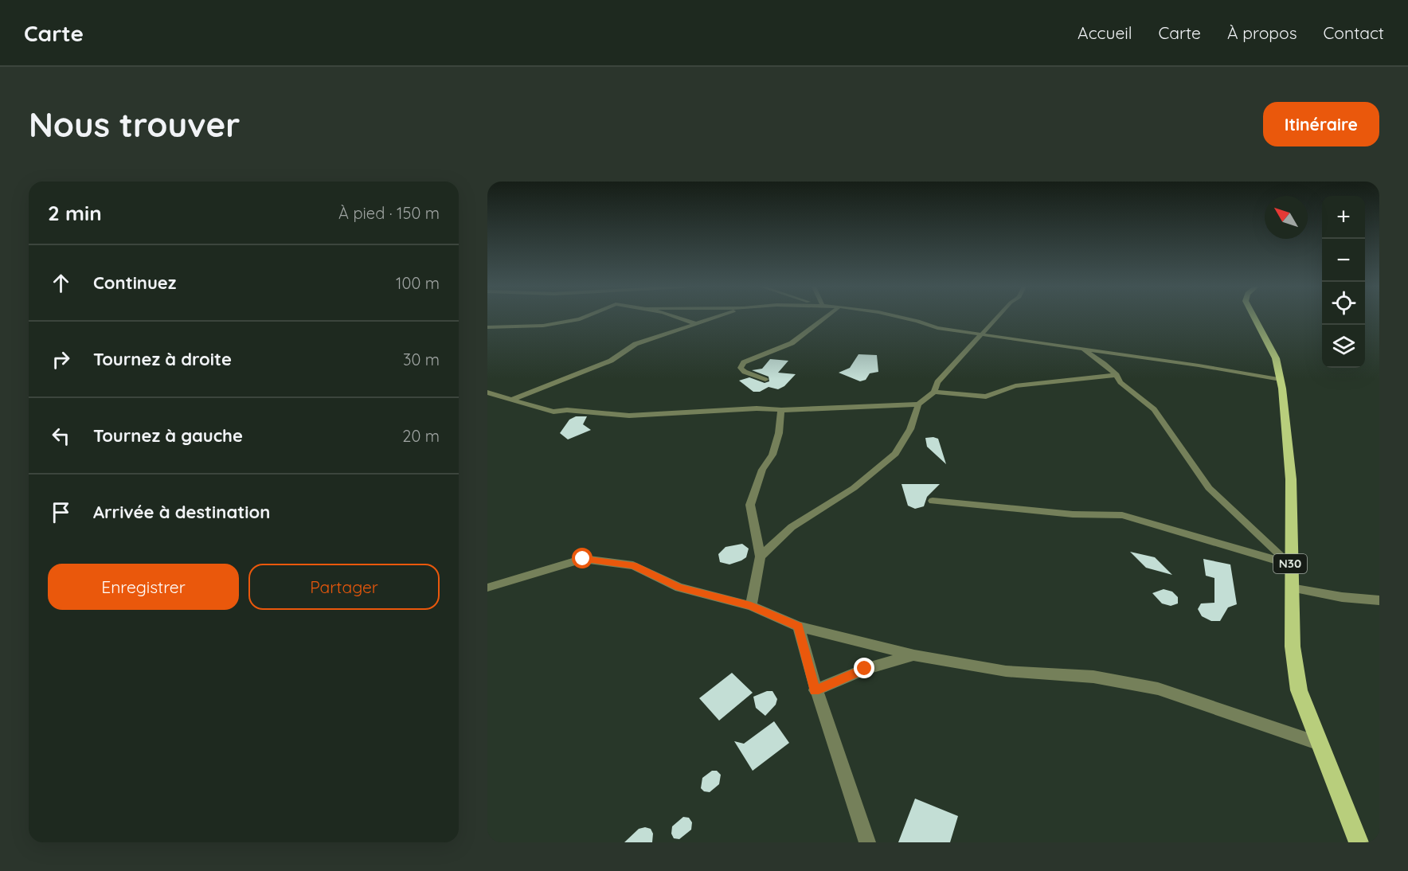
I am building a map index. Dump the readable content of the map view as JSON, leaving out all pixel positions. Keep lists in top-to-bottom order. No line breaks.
{"streets":{"main road":["N30"]},"north":"top left","page":{"header":"Carte","nav":["Accueil","Carte","À propos","Contact"],"buttons":["Itinéraire",["Enregistrer","Partager"]],"title":"Nous trouver","heading":["2 min","À pied · 150 m"],"map_buttons":["+","−"],"list":[["Continuez","100 m"],["Tournez à droite","30 m"],["Tournez à gauche","20 m"],"Arrivée à destination"]}}
